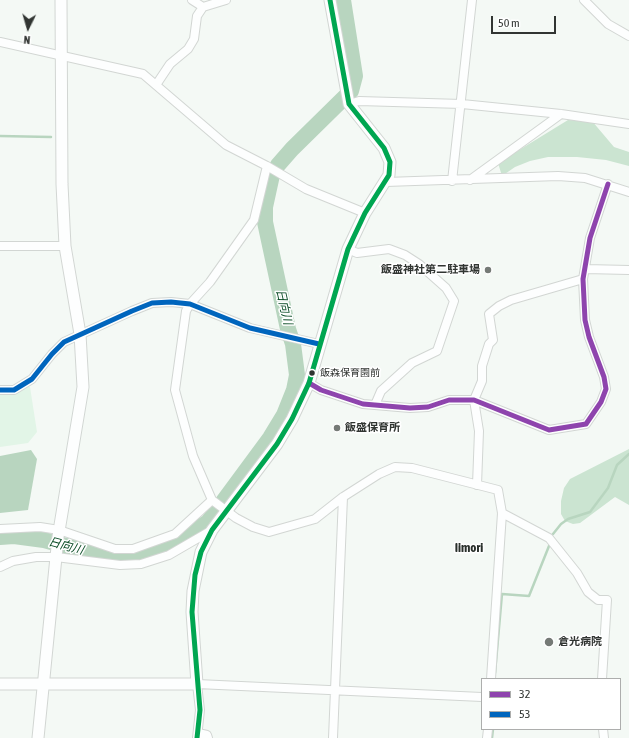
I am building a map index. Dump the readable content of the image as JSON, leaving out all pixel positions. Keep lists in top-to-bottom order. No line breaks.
{"districts":["Iimori"],"water":["日向川"],"places":["飯盛神社第二駐車場","飯森保育園前","飯盛保育所","倉光病院"],"lines":["transit line 32","transit line 53"],"legend":["32","53"],"scale_bar":"50 m","north":"bottom"}
